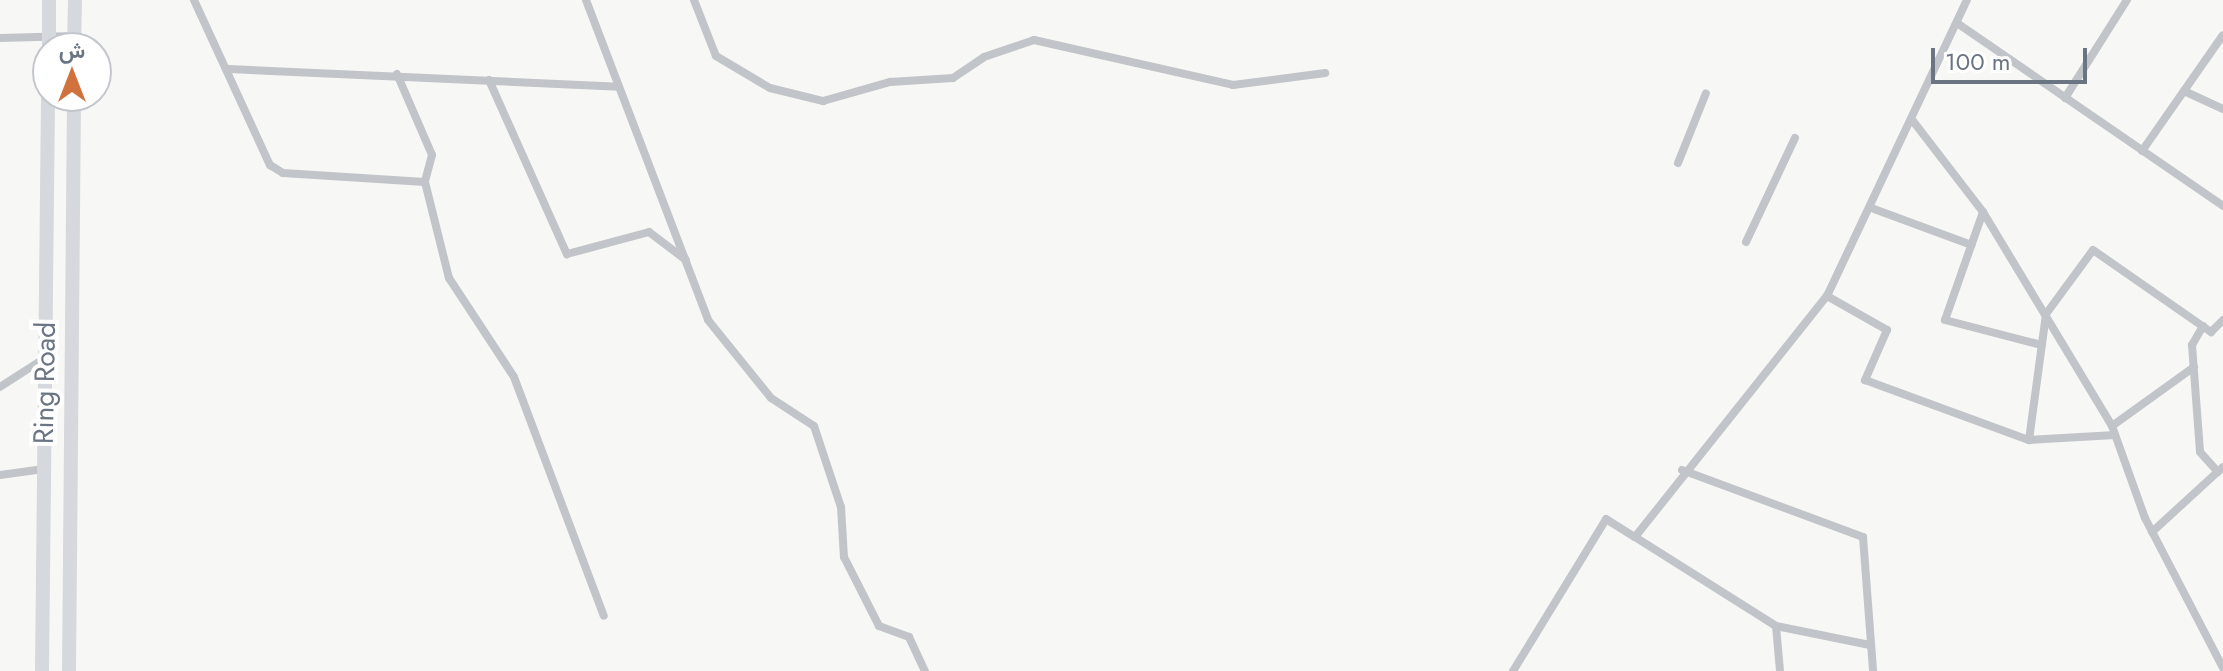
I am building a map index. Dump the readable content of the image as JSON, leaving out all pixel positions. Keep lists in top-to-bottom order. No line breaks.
{"streets":{"main road":["Ring Road"]},"scale_bar":"100 m","north":"top"}
